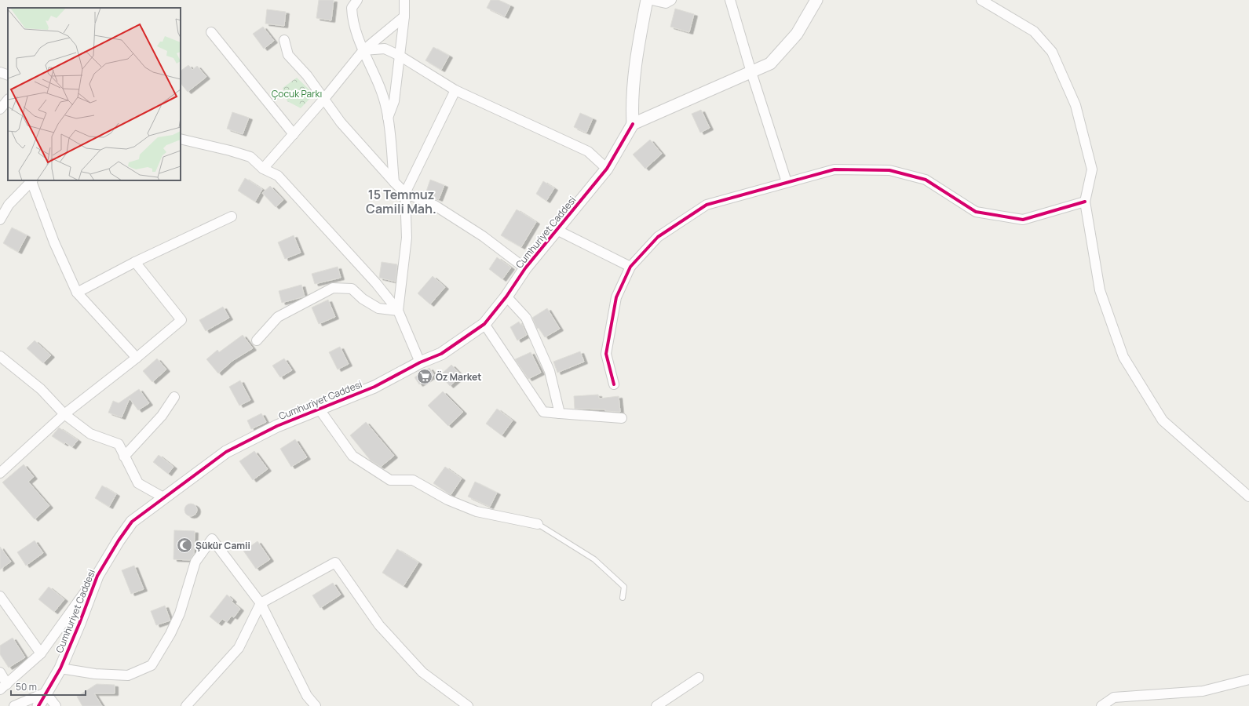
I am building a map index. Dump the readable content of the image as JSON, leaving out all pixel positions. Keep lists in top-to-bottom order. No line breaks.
{"streets":{"street":["Cumhuriyet Caddesi"]},"districts":["15 Temmuz Camili Mah."],"parks":["Çocuk Parkı"],"places":{"supermarket":["Öz Market"],"mosque":["Şükür Camii"]},"scale_bar":"50 m"}
